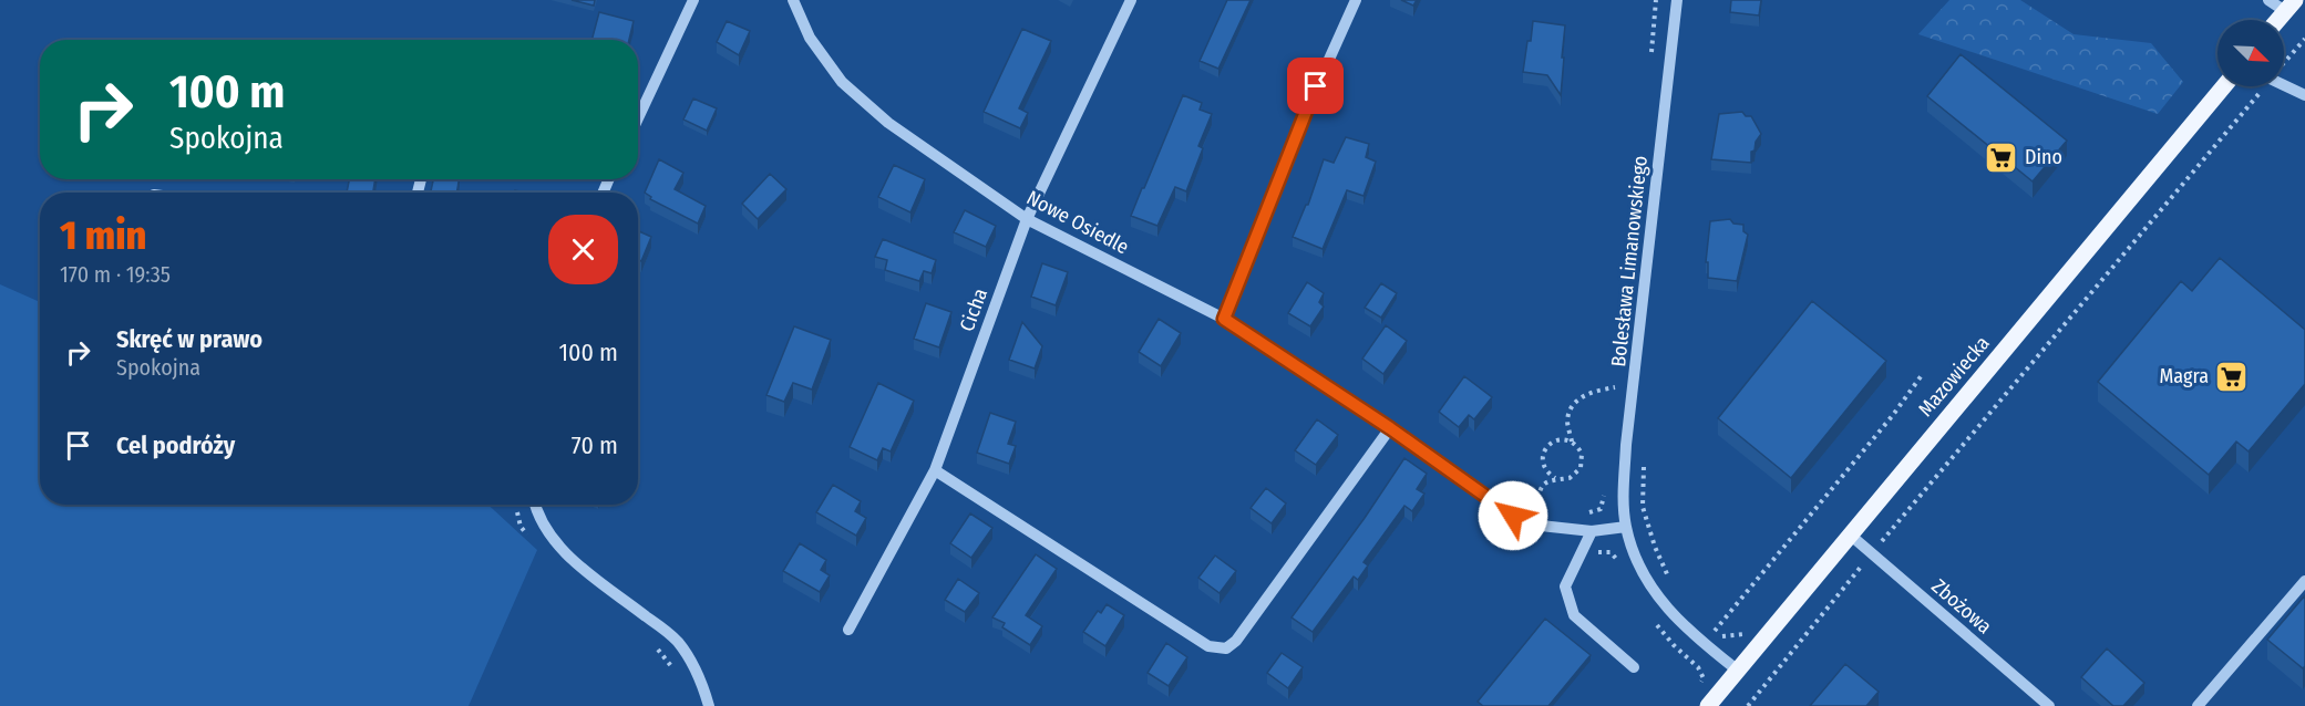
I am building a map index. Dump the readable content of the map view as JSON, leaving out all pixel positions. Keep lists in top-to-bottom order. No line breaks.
{"streets":{"main road":["Mazowiecka"],"street":["Nowe Osiedle","Bolesława Limanowskiego","Cicha","Zbożowa"]},"crossings":[["Nowe Osiedle","Bolesława Limanowskiego"],["Nowe Osiedle","Cicha"],["Mazowiecka","Zbożowa"]],"places":{"supermarket":["Dino","Magra"]},"north":"bottom right","page":{"turn":["100 m","Spokojna"],"heading":["1 min","170 m · 19:35"],"list":[{"name":"Skręć w prawo","note":"Spokojna","value":"100 m"},{"name":"Cel podróży","value":"70 m"}]}}
